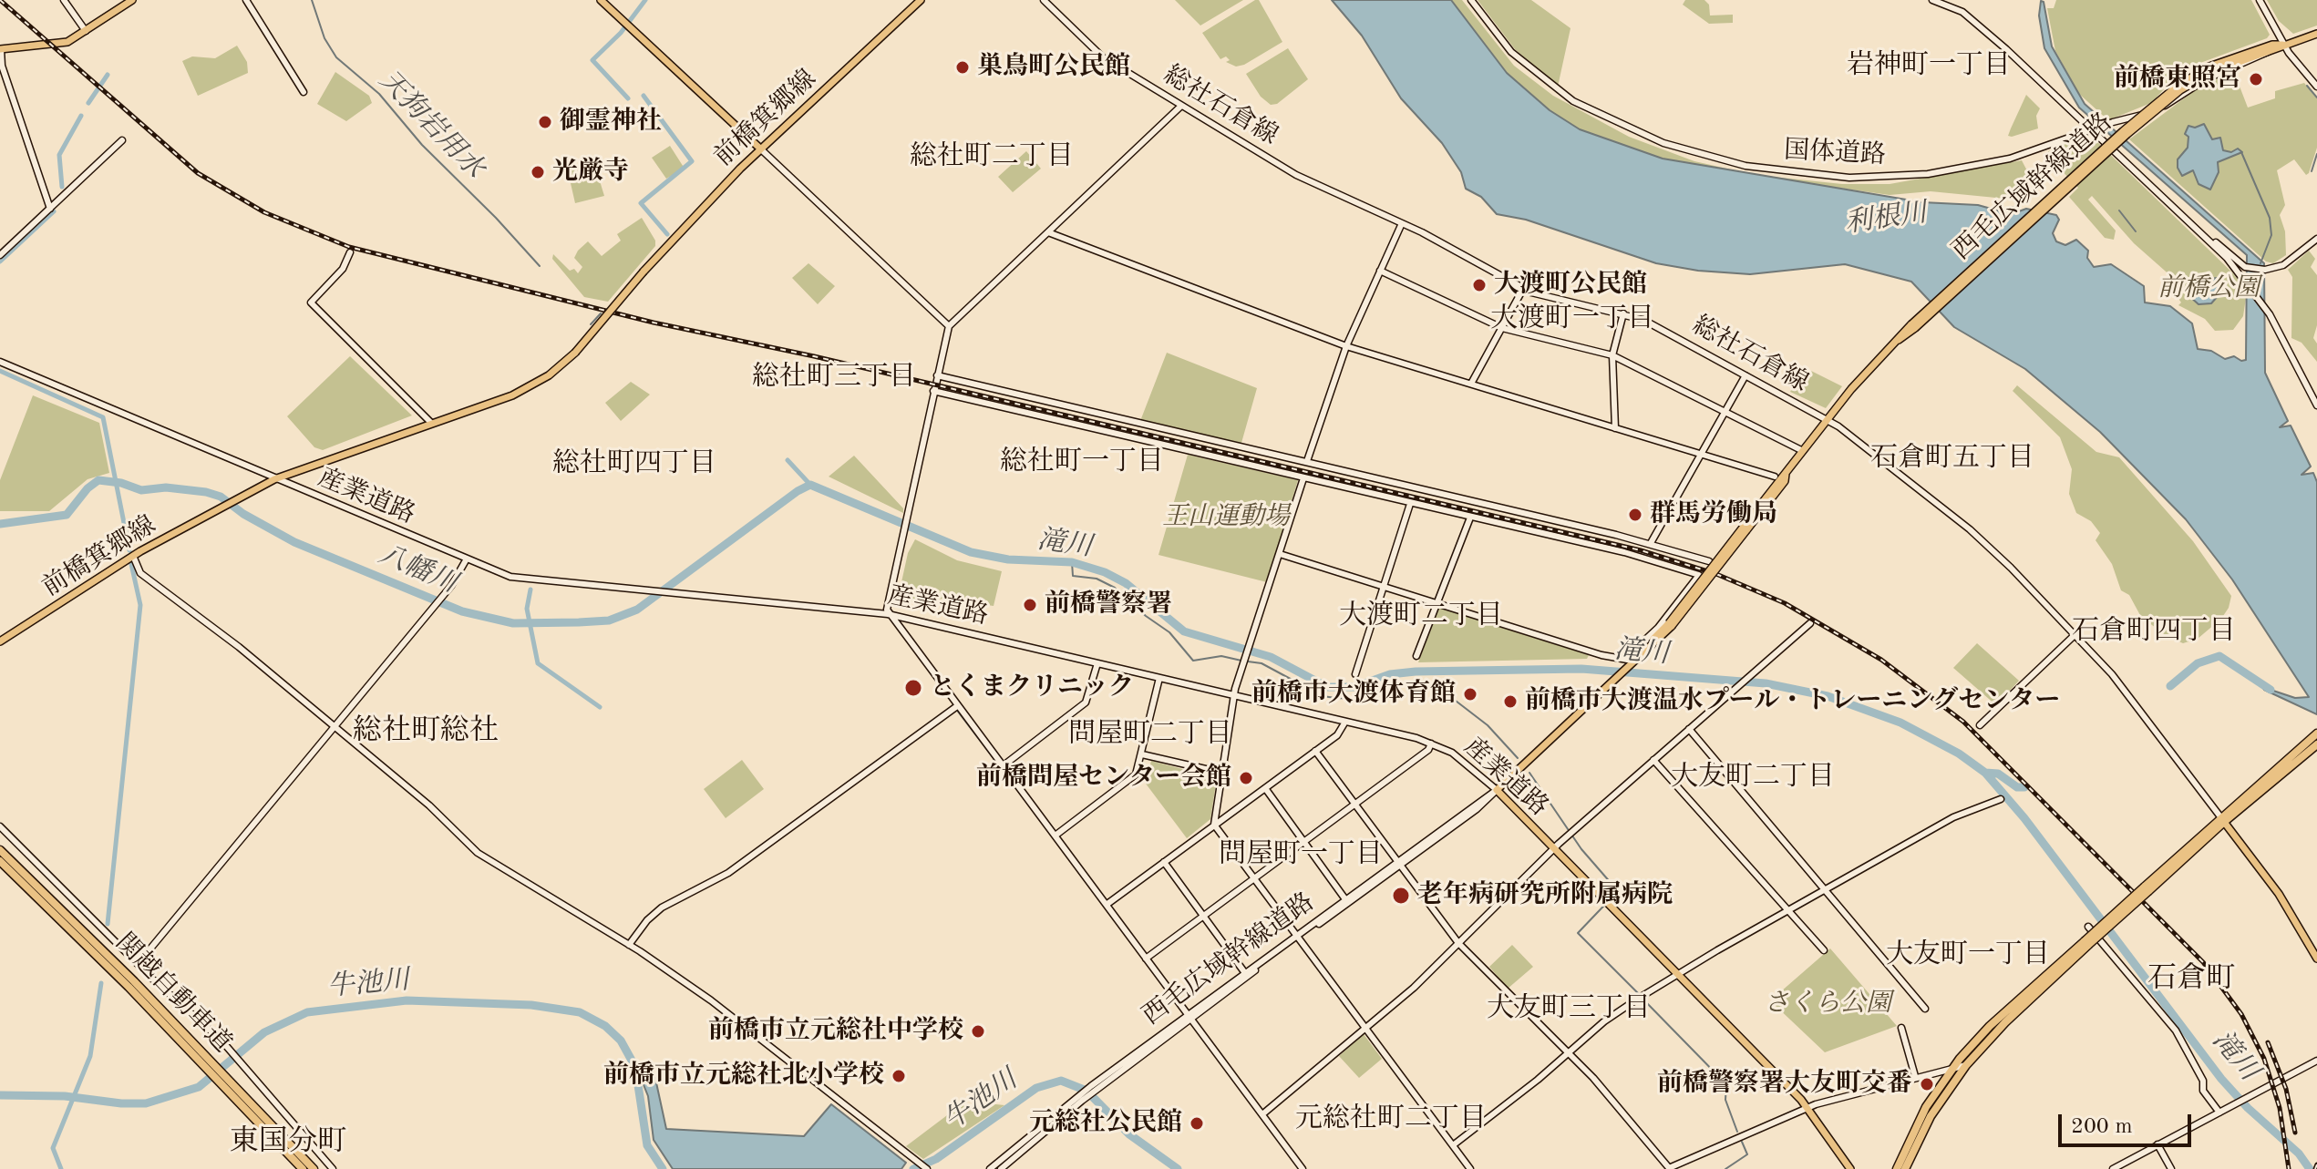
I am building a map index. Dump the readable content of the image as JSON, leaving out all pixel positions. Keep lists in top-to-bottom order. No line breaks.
{"streets":{"highway":["関越自動車道"],"main road":["前橋箕郷線","西毛広域幹線道路","産業道路"],"street":["総社石倉線","国体道路"]},"crossings":[["総社石倉線","西毛広域幹線道路"],["前橋箕郷線","産業道路"],["国体道路","西毛広域幹線道路"],["西毛広域幹線道路","産業道路"]],"districts":["岩神町一丁目","総社町二丁目","大渡町一丁目","総社町三丁目","石倉町五丁目","総社町一丁目","総社町四丁目","大渡町二丁目","石倉町四丁目","総社町総社","問屋町二丁目","大友町二丁目","問屋町一丁目","大友町一丁目","石倉町","大友町三丁目","元総社町二丁目","東国分町"],"water":["天狗岩用水","利根川","滝川","八幡川","牛池川"],"parks":["前橋公園","王山運動場","さくら公園"],"places":["巣鳥町公民館","前橋東照宮","御霊神社","光厳寺","大渡町公民館","群馬労働局","前橋警察署","とくまクリニック","前橋市大渡体育館","前橋市大渡温水プール・トレーニングセンター","前橋問屋センター会館","老年病研究所附属病院","前橋市立元総社中学校","前橋市立元総社北小学校","前橋警察署大友町交番","元総社公民館"],"scale_bar":"200 m"}
